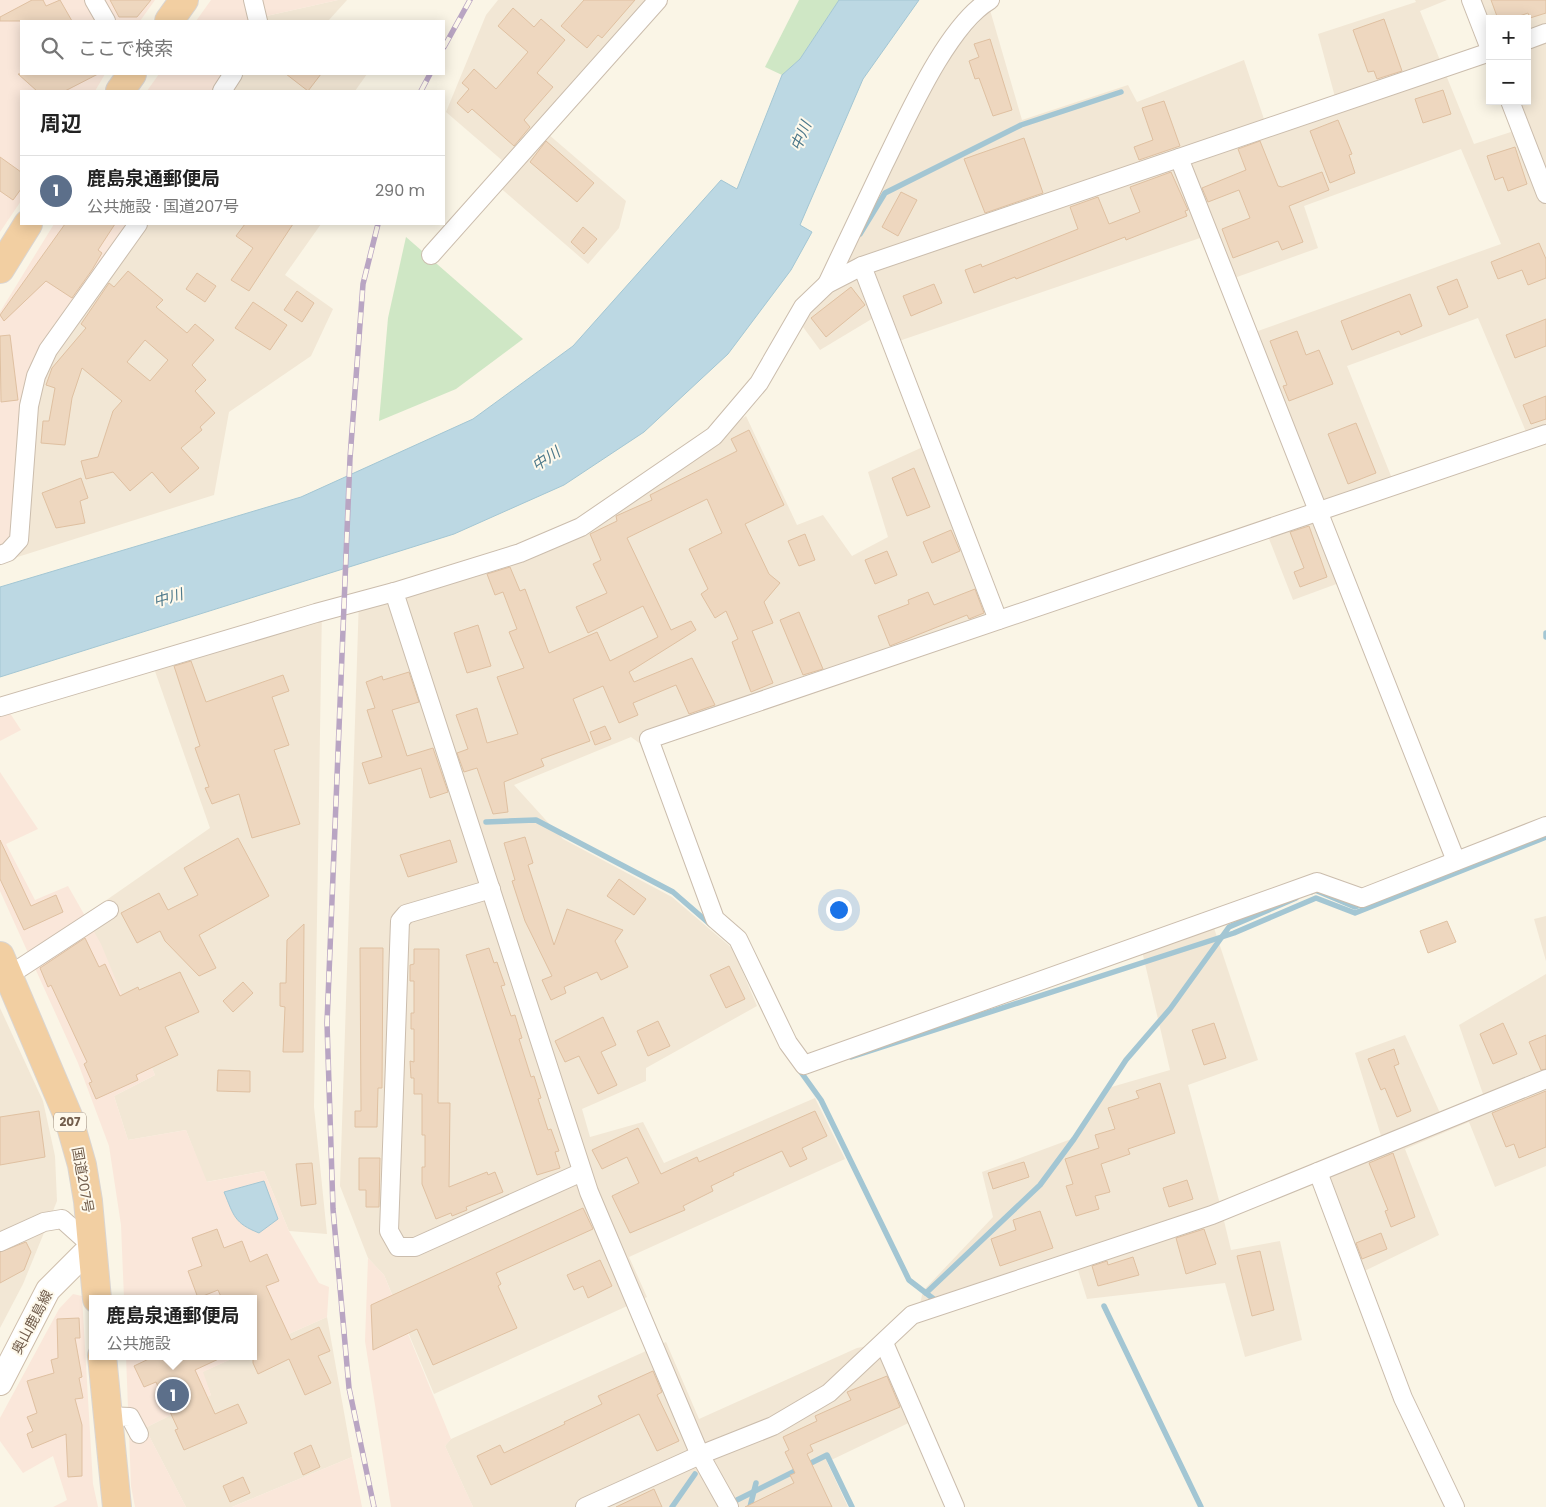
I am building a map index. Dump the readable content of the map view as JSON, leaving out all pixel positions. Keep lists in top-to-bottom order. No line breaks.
{"streets":{"highway":["207","国道207号"],"main road":["奥山鹿島線"]},"crossings":[["国道207号","奥山鹿島線"]],"water":["中川"],"page":{"map_buttons":["+","−"],"search":"ここで検索","heading":"周辺","list":[{"mark":"1","name":"鹿島泉通郵便局","note":"公共施設 · 国道207号","value":"290 m"}],"popup":["鹿島泉通郵便局","公共施設"],"pins":"1"}}
